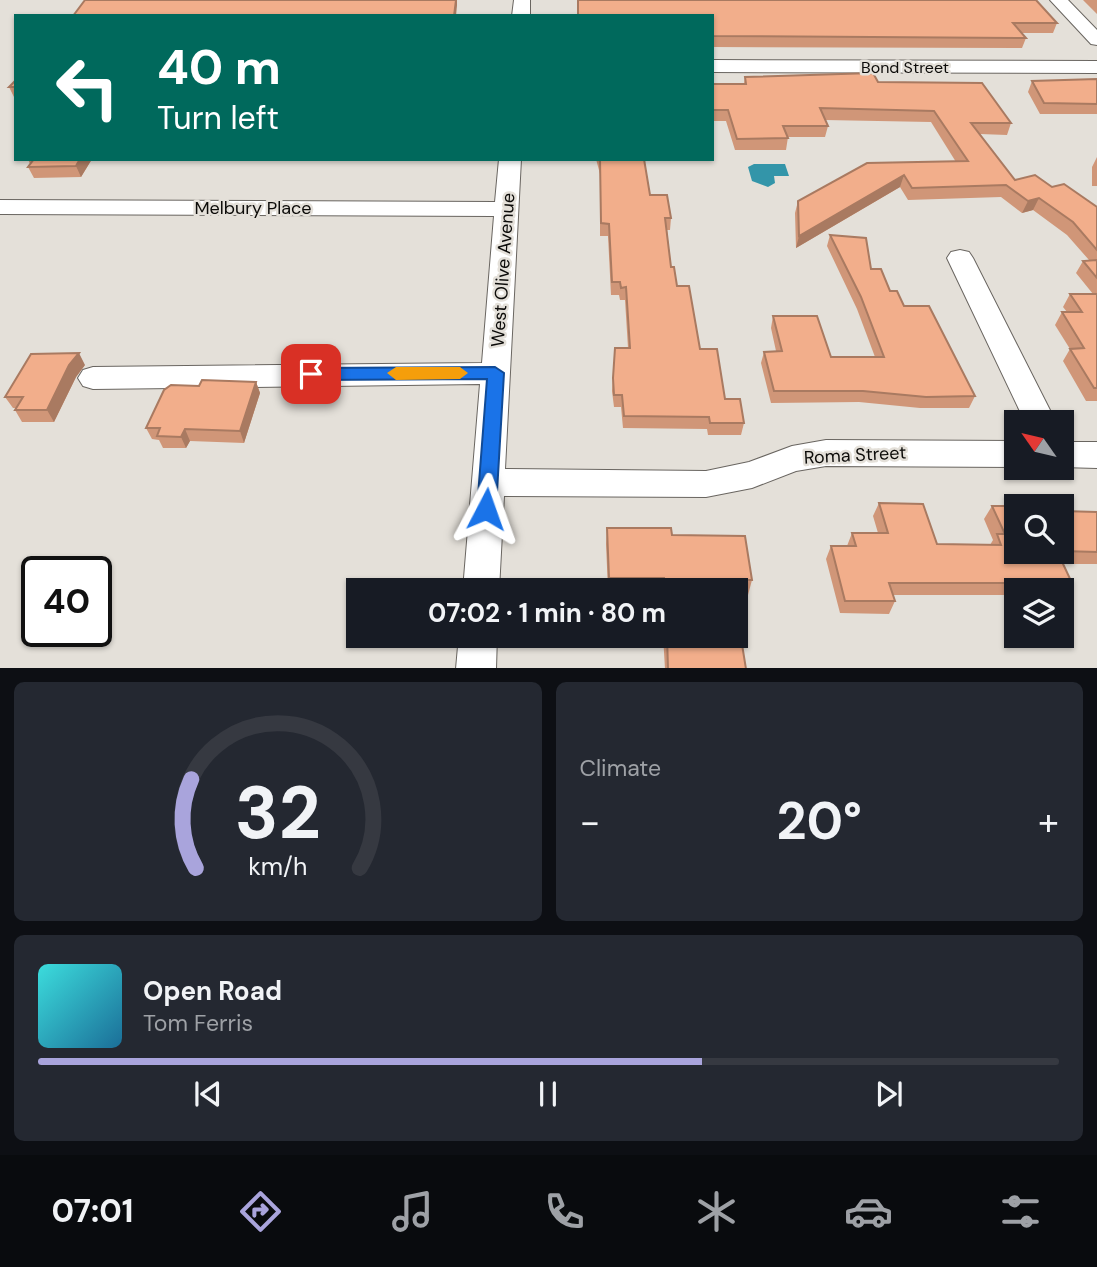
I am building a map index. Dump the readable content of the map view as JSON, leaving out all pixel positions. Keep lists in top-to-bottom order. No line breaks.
{"streets":{"street":["Bond Street","Melbury Place","West Olive Avenue","Roma Street"]},"crossings":[["Melbury Place","West Olive Avenue"],["West Olive Avenue","Roma Street"]],"north":"top left","page":{"turn":["40 m","Turn left"],"limit":"40","trip":"07:02 · 1 min · 80 m","tile":"Climate","heat":["−","20°","+"],"song":["Open Road","Tom Ferris"],"tabs":"07:01","gauge":["32","km/h"]}}
